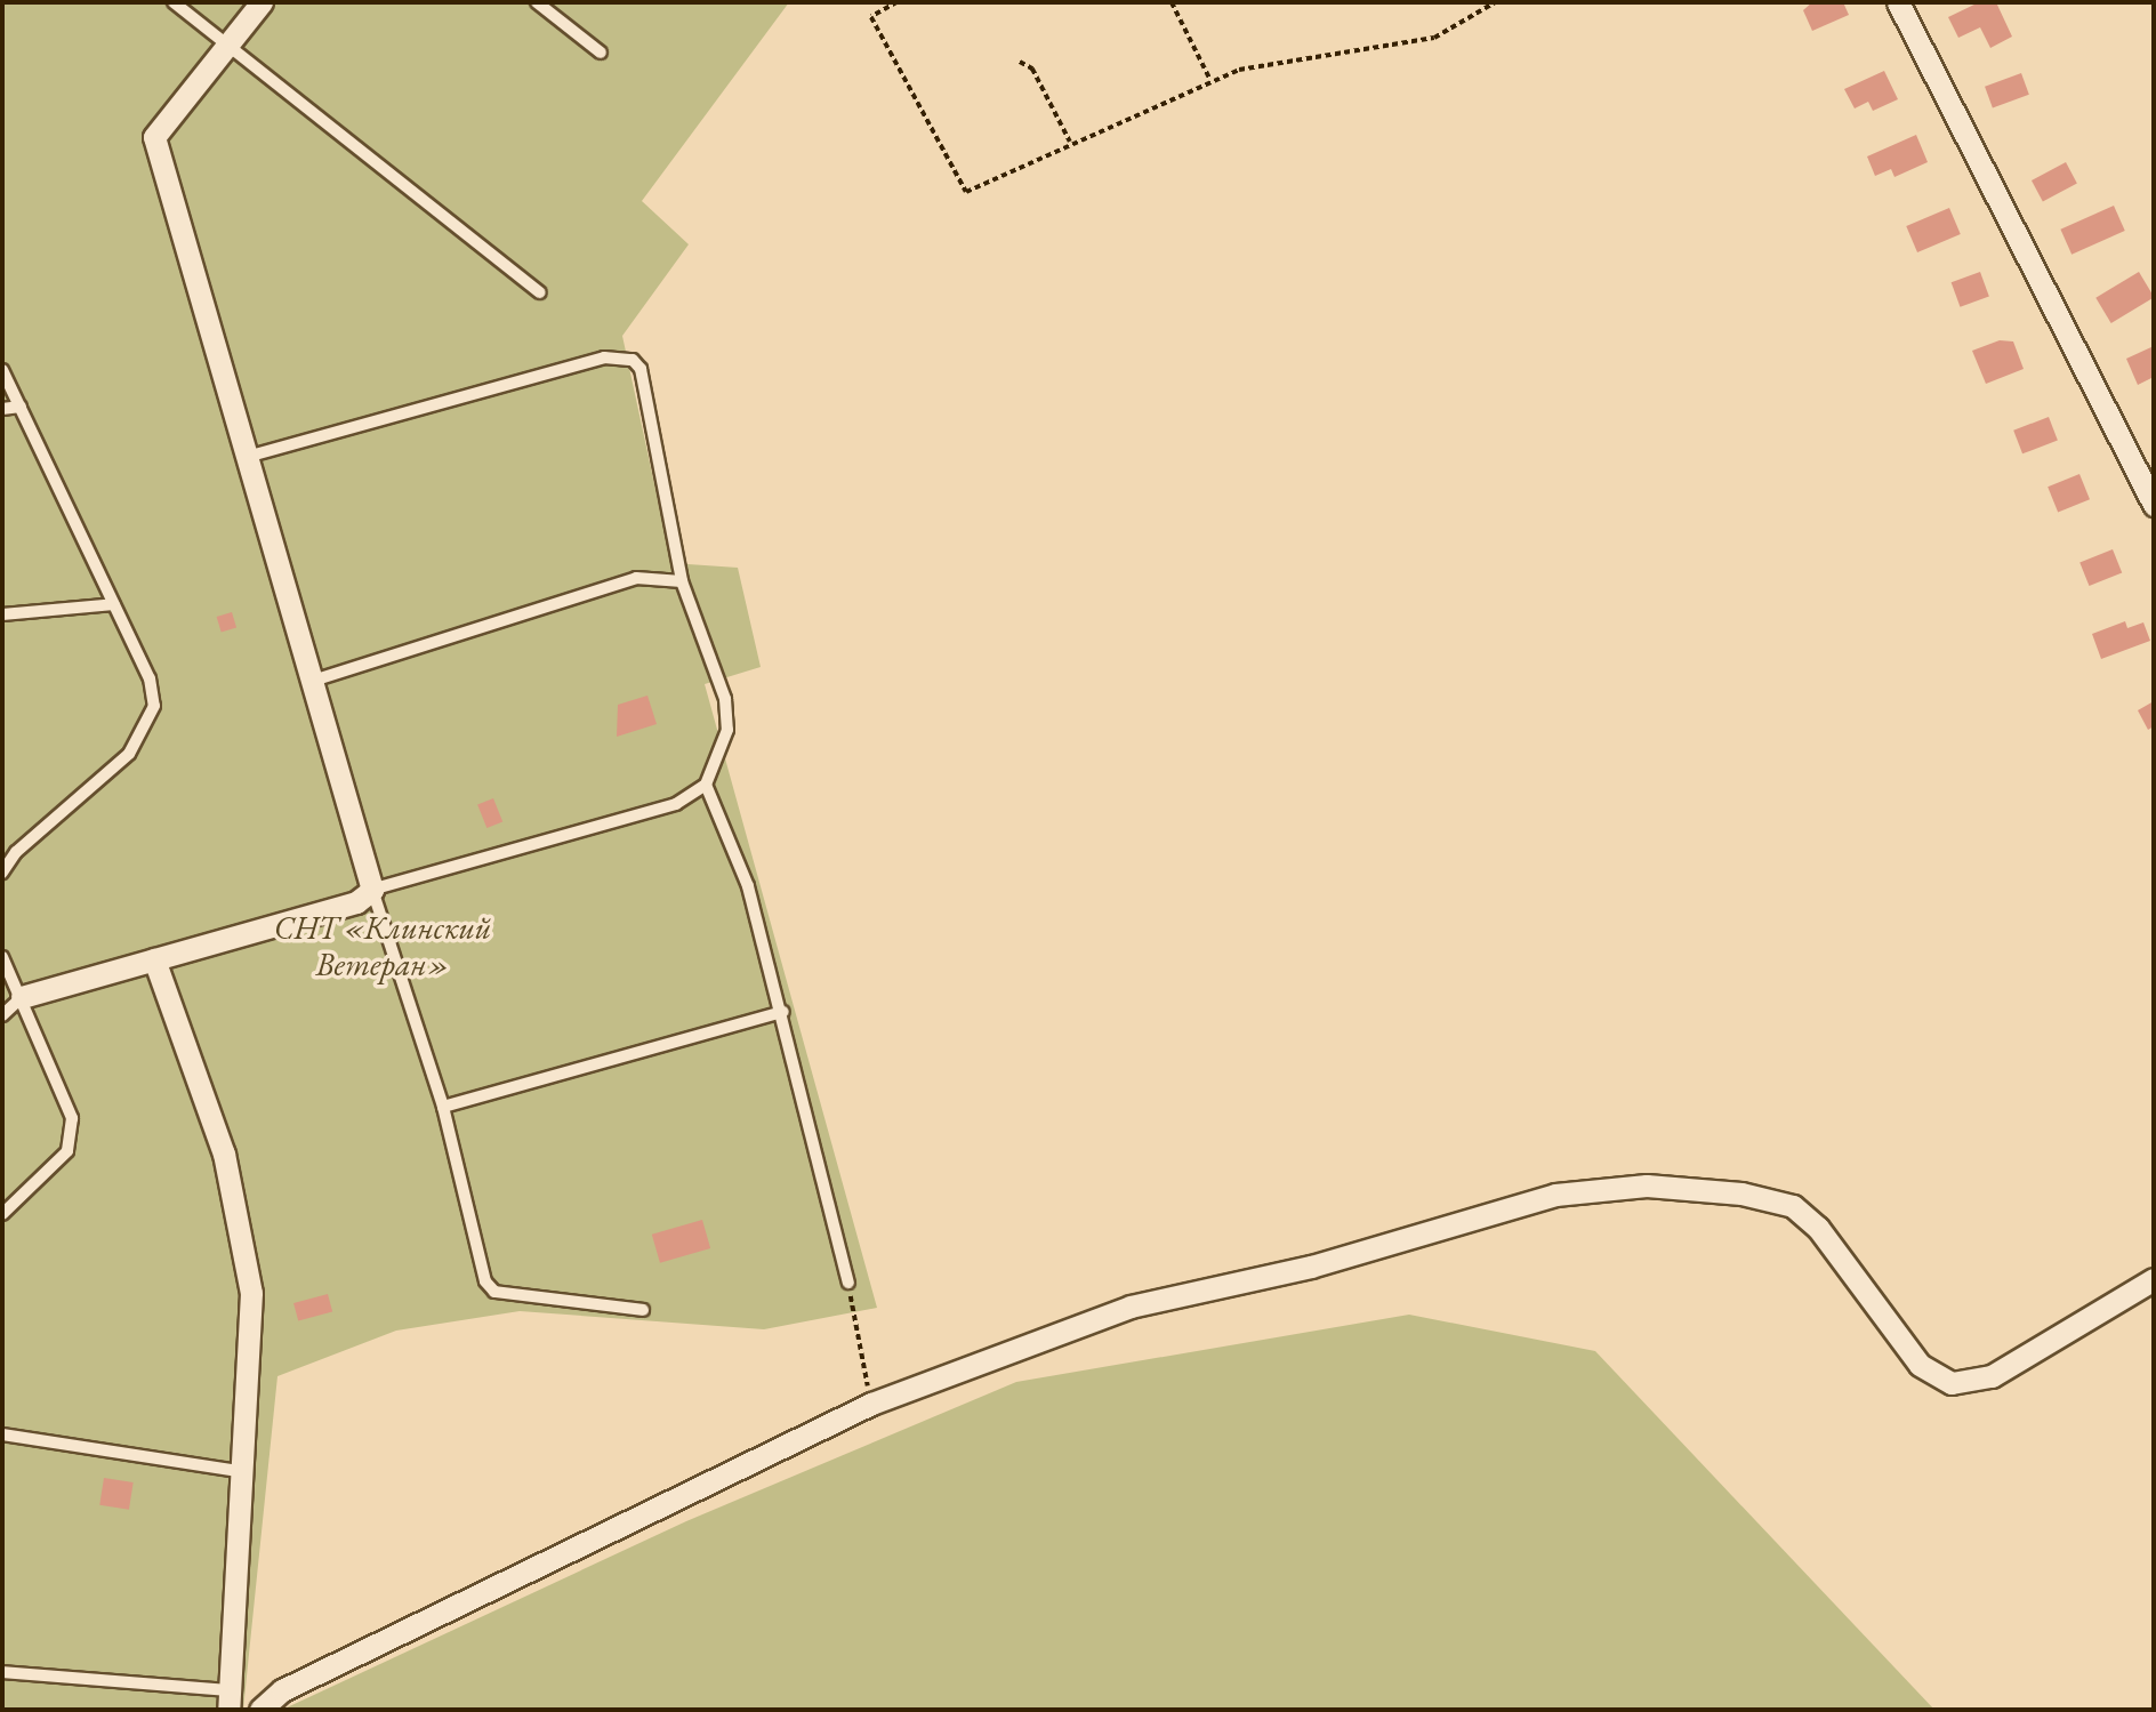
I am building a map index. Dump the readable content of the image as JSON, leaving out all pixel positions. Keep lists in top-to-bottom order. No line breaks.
{"parks":["СНТ «Клинский Ветеран»"]}
